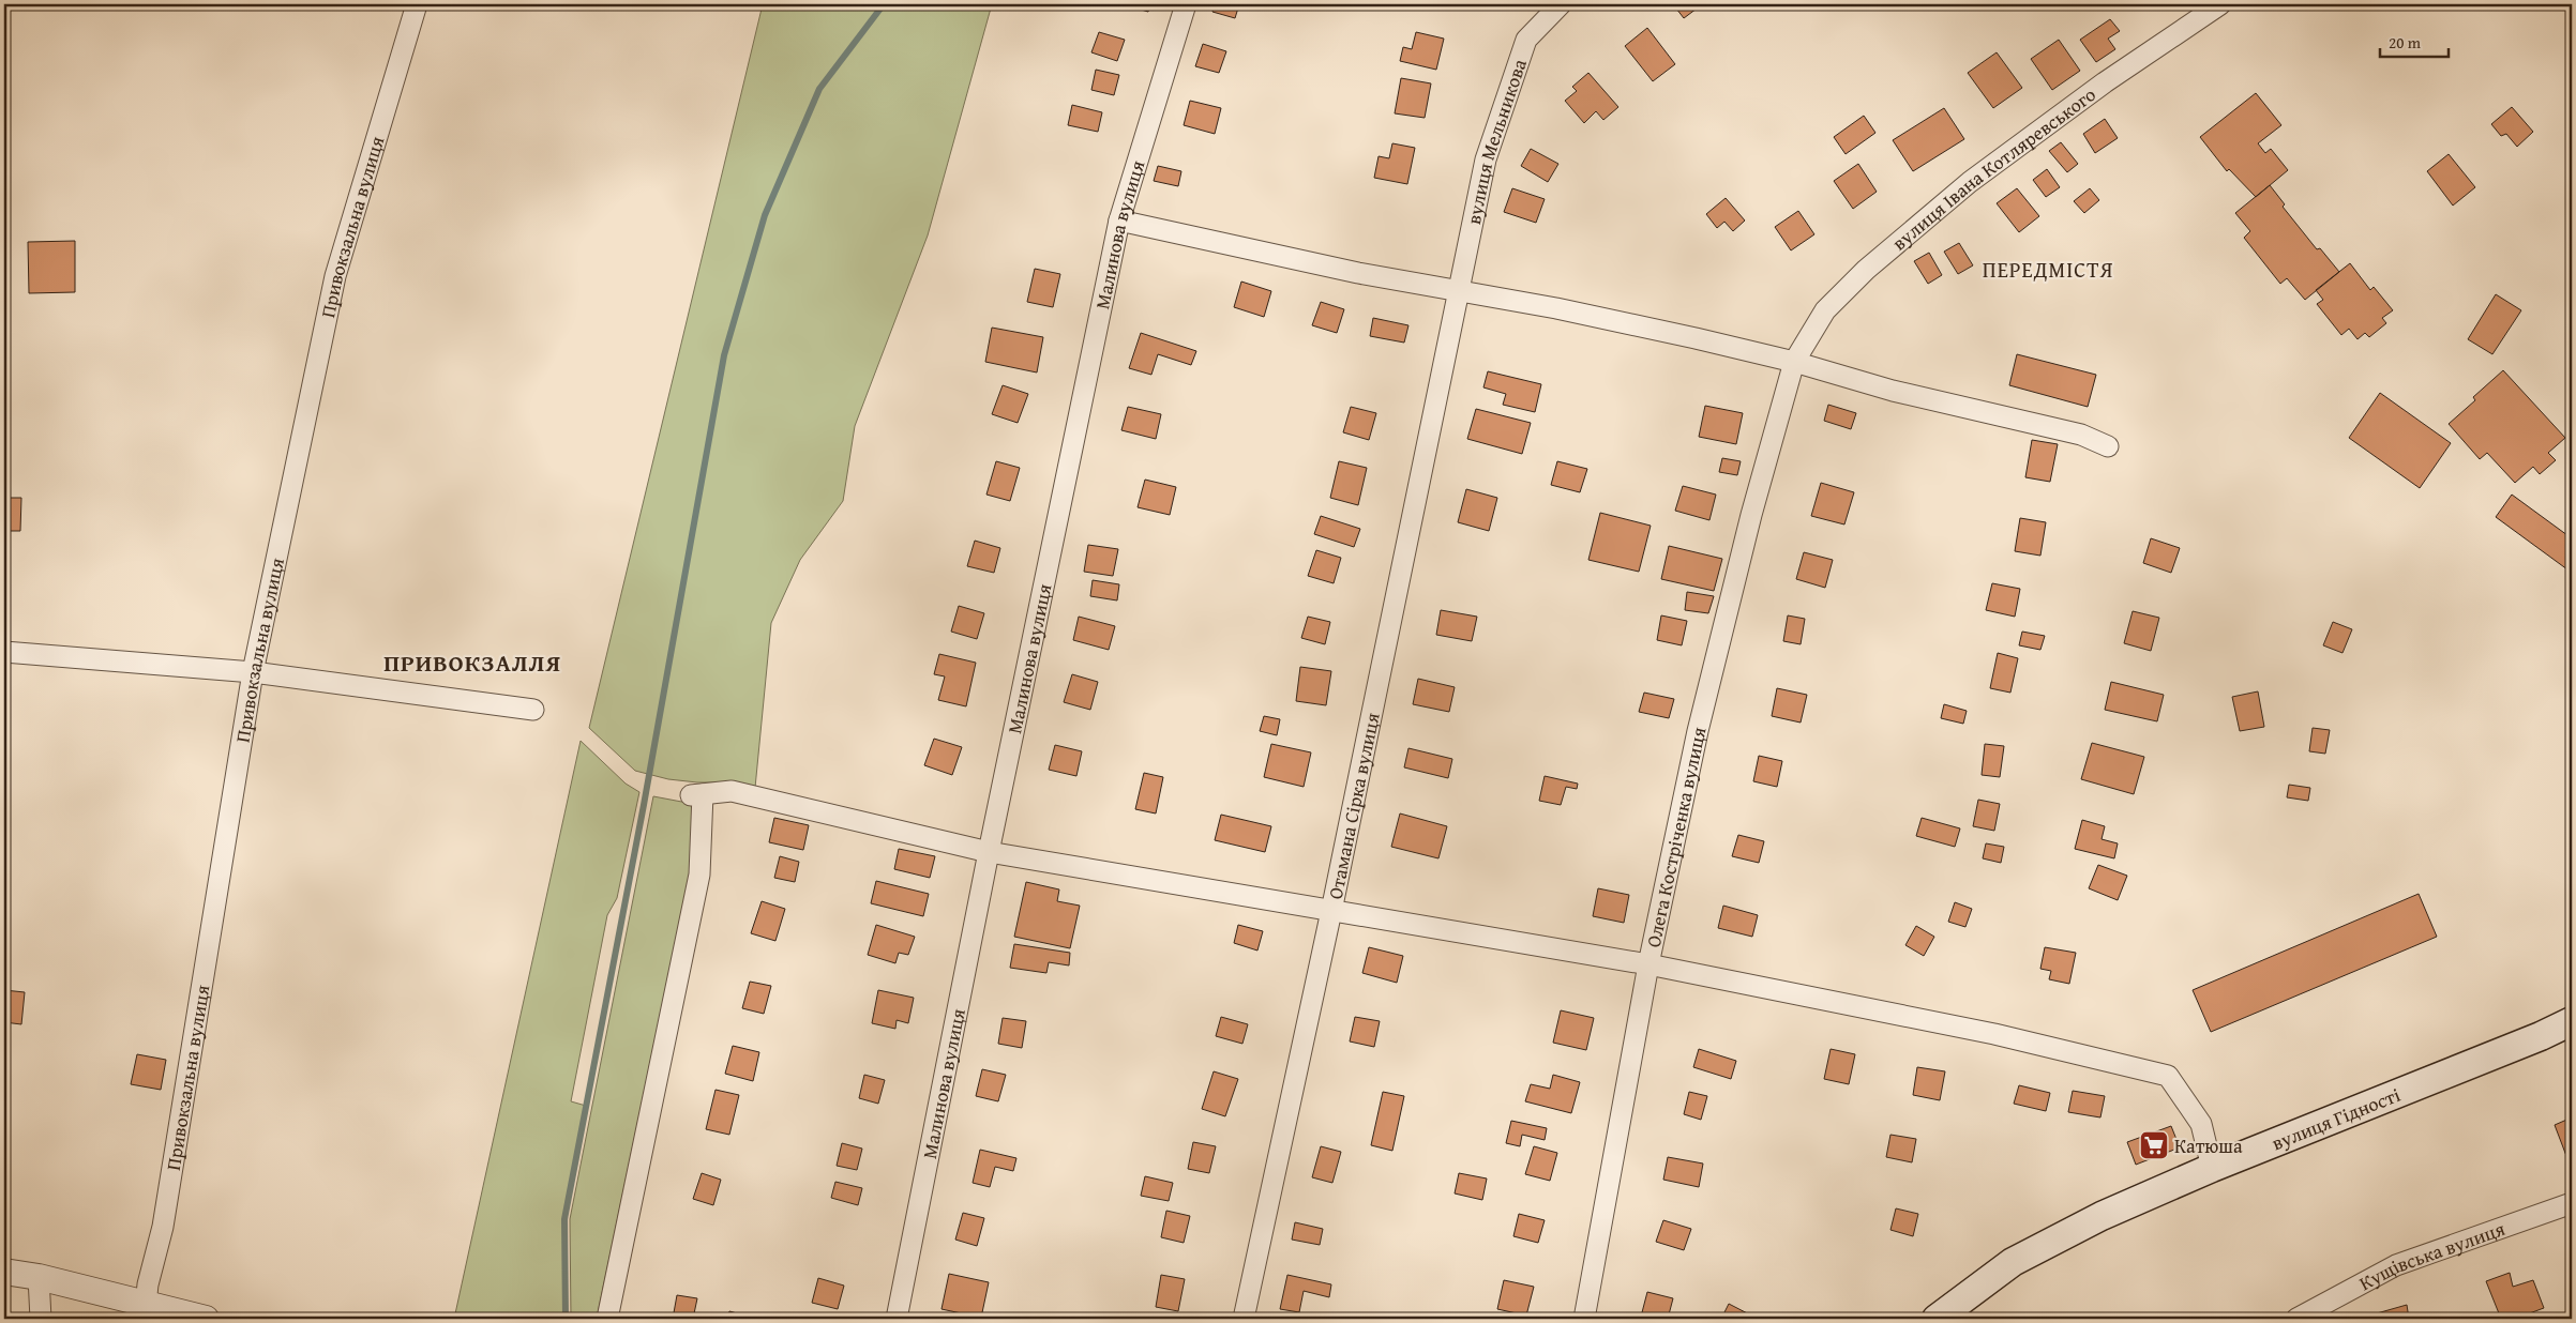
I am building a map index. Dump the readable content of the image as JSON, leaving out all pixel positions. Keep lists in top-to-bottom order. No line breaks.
{"streets":{"main road":["вулиця Гідності"],"street":["вулиця Мельникова","вулиця Івана Котляревського","Привокзальна вулиця","Малинова вулиця","Отамана Сірка вулиця","Олега Костріченка вулиця","Кущівська вулиця"]},"crossings":[["вулиця Мельникова","Отамана Сірка вулиця"],["вулиця Івана Котляревського","Олега Костріченка вулиця"]],"districts":["ПЕРЕДМІСТЯ","ПРИВОКЗАЛЛЯ"],"places":{"supermarket":["Катюша"]},"scale_bar":"20 m"}
